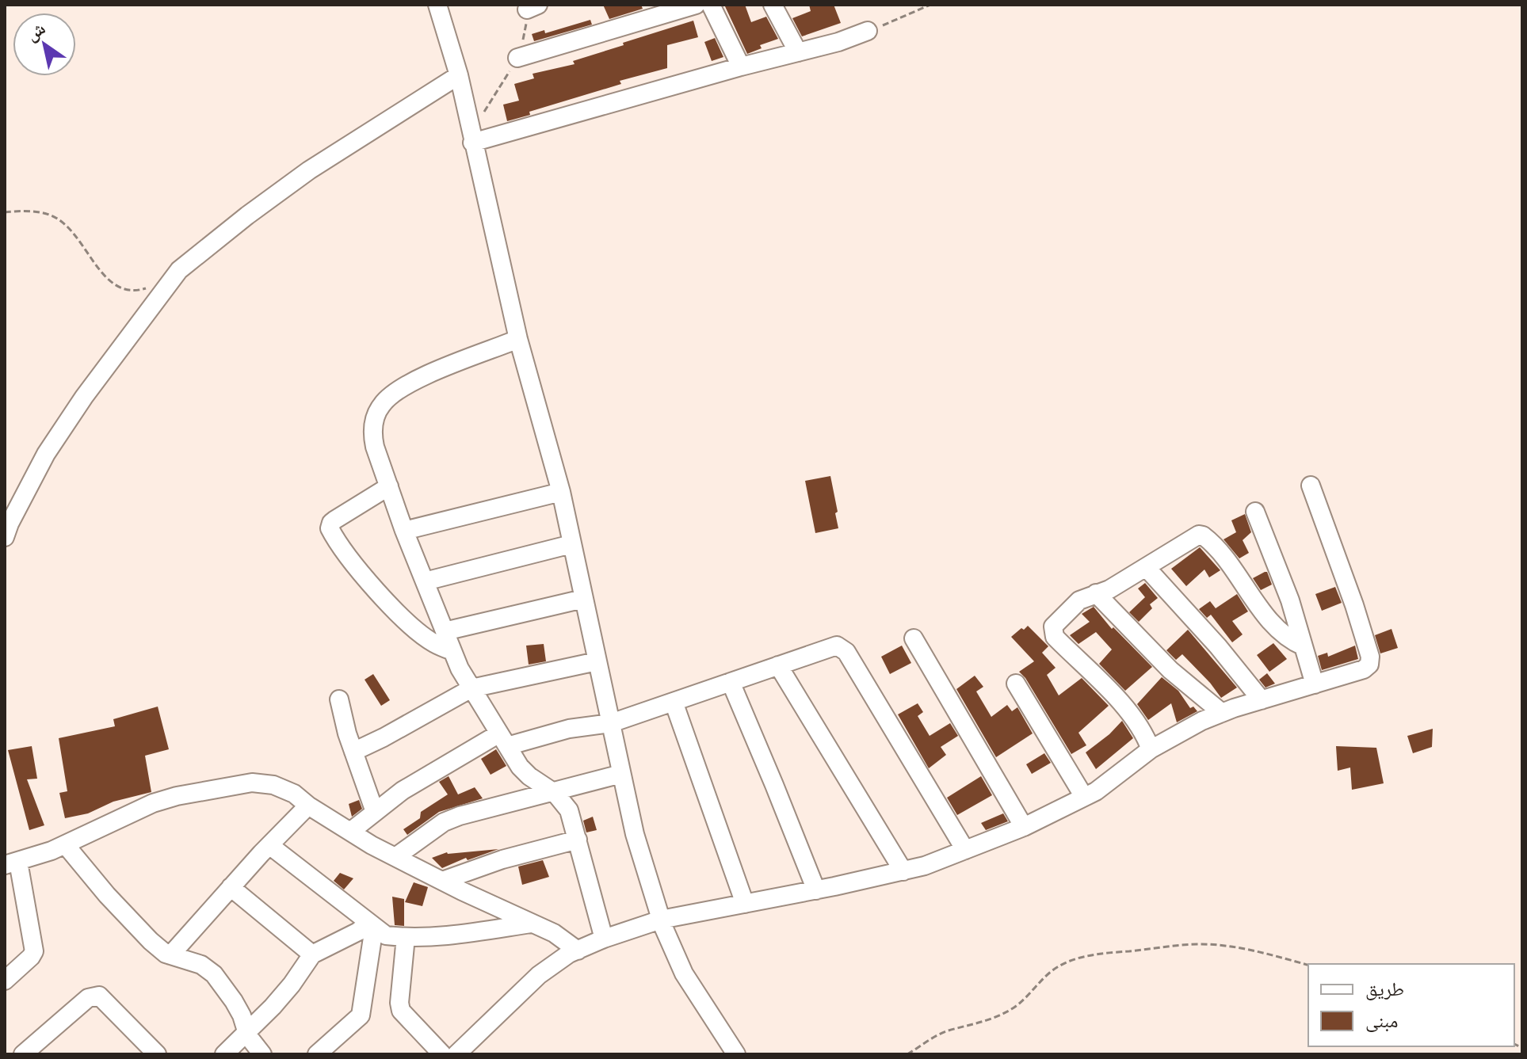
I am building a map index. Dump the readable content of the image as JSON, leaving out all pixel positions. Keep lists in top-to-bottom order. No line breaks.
{"legend":["طريق","مبنى"],"north":"top left"}
